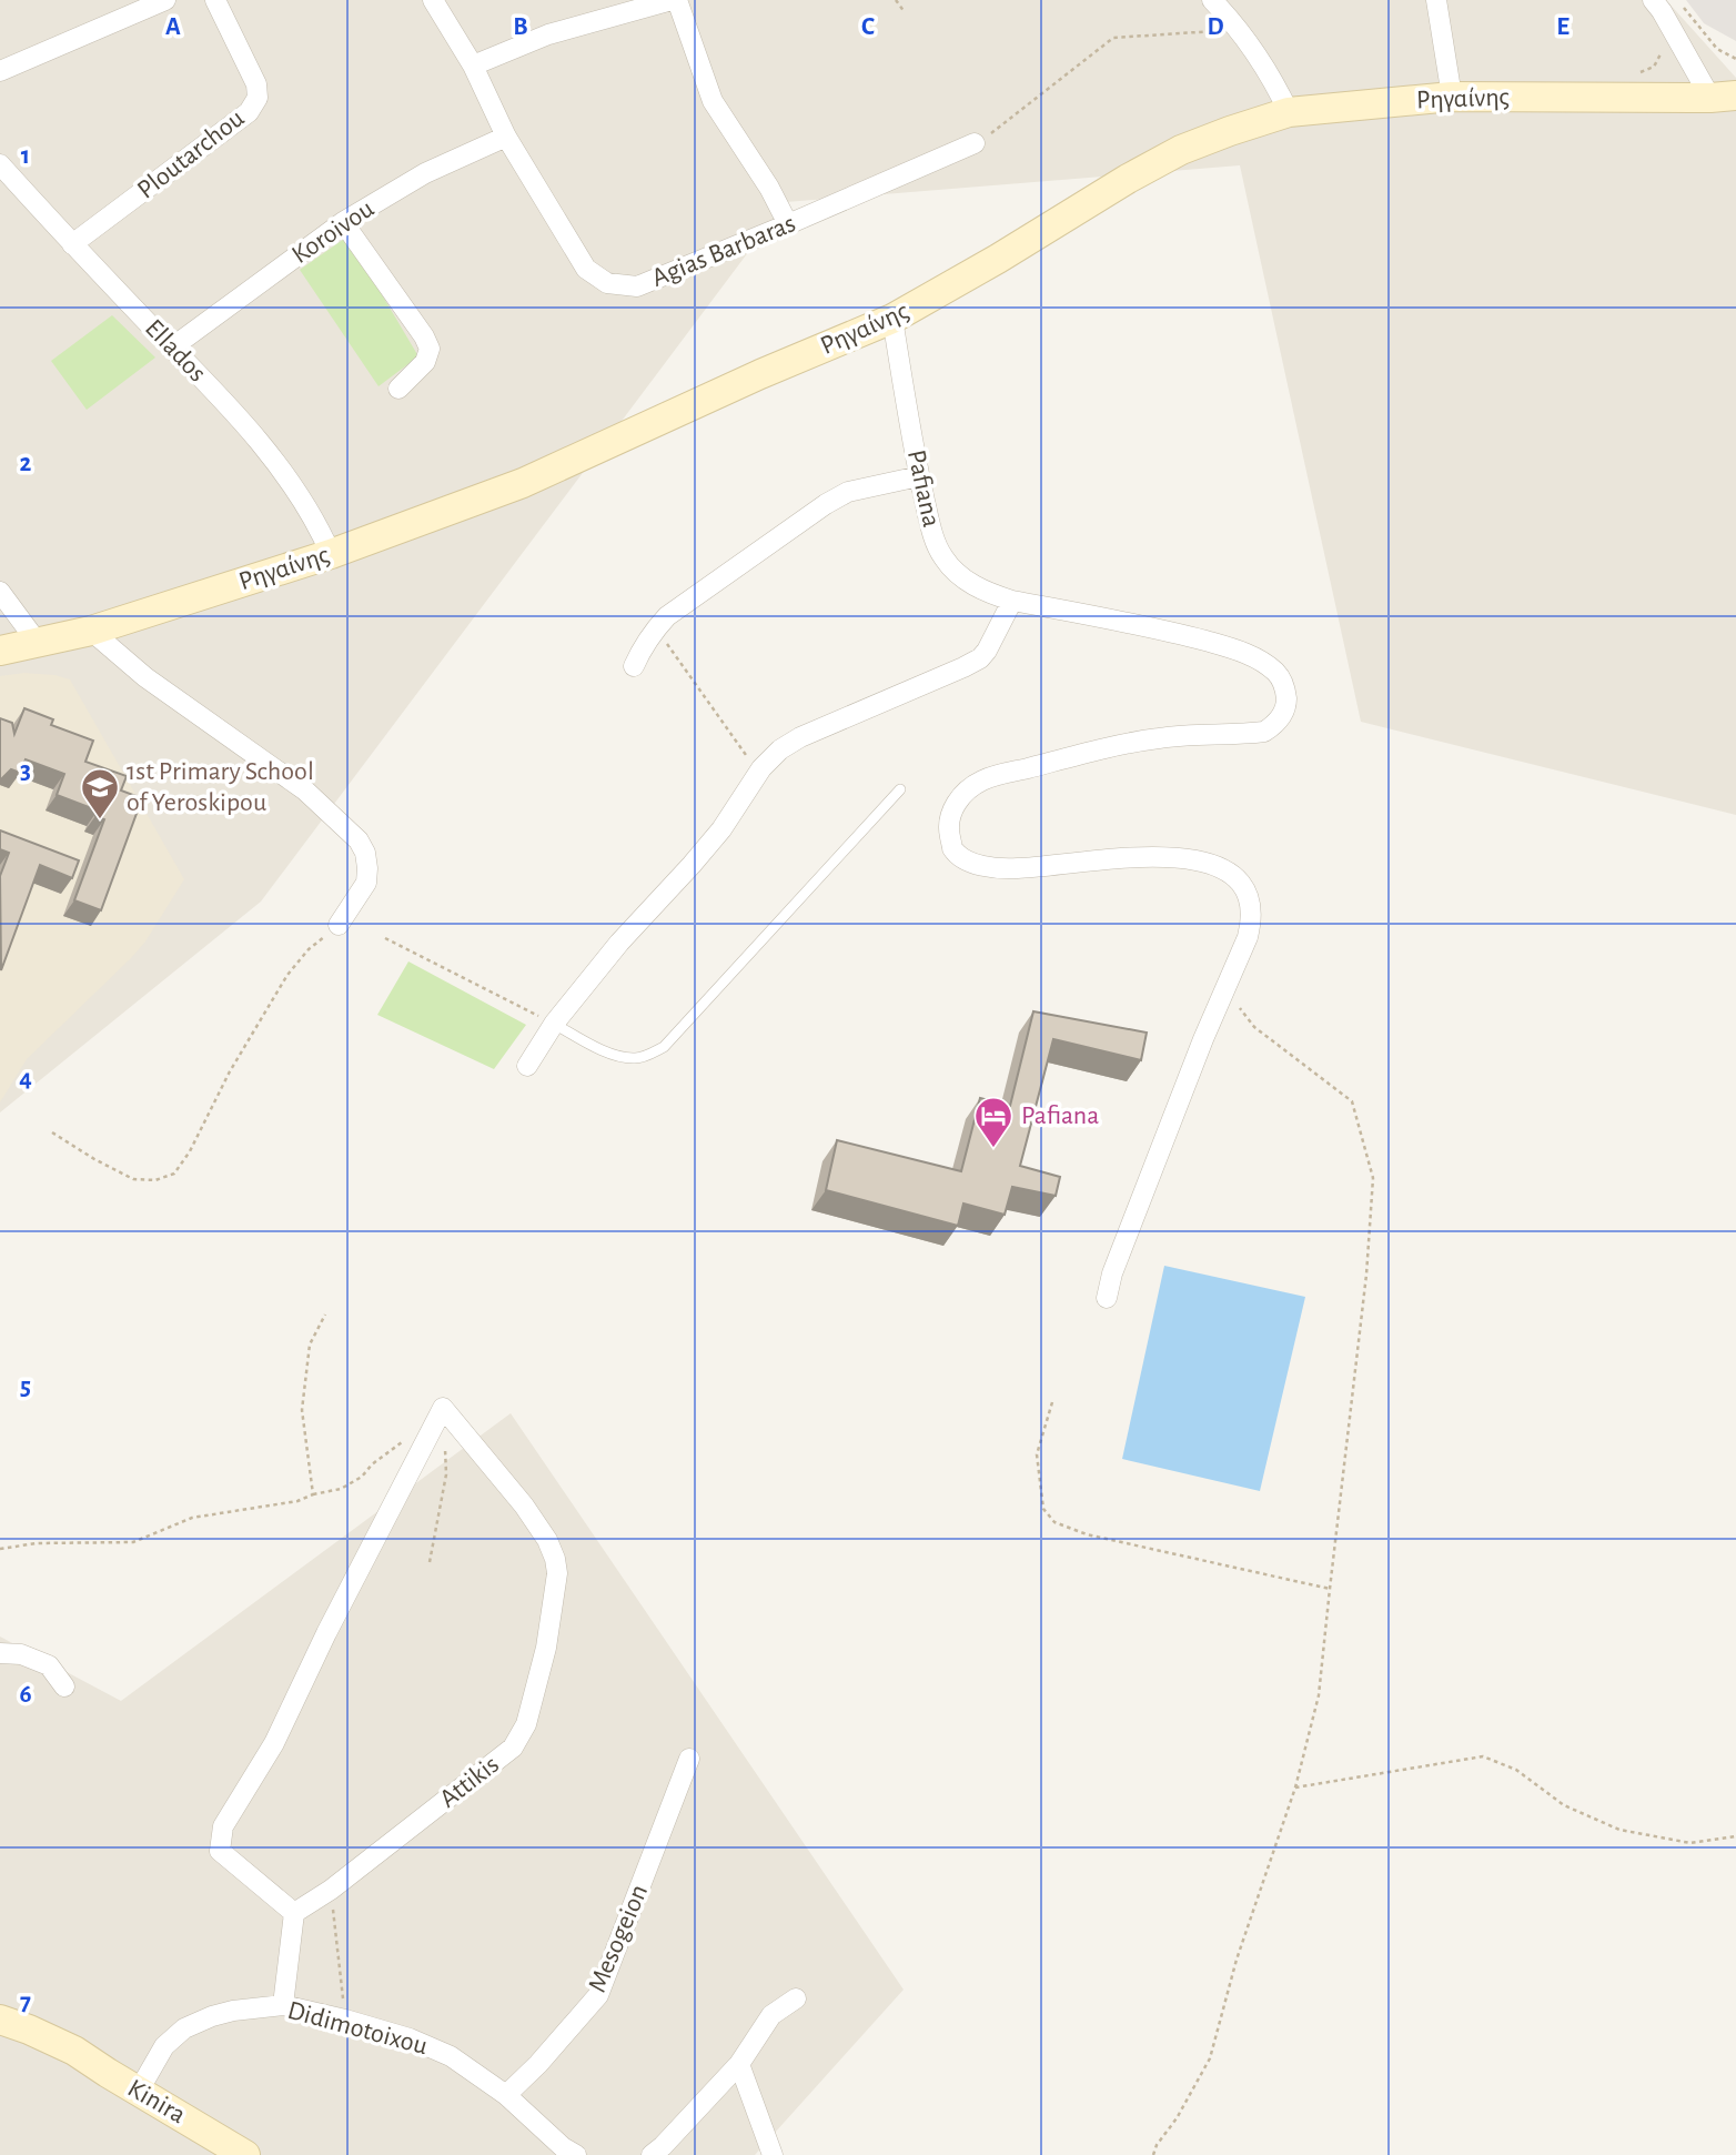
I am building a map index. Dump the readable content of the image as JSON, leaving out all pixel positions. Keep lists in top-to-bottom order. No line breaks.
{"streets":{"street":["Ρηγαίνης","Ploutarchou","Koroivou","Agias Barbaras","Ellados","Pafiana","Attikis","Mesogeion","Didimotoixou","Kinira"]},"crossings":[["Ρηγαίνης","Ellados"],["Ρηγαίνης","Pafiana"],["Ploutarchou","Ellados"],["Koroivou","Agias Barbaras"],["Koroivou","Ellados"],["Mesogeion","Didimotoixou"],["Didimotoixou","Kinira"]],"places":{"school or university":["1st Primary School of Yeroskipou"],"hotel":["Pafiana"]},"grid":{"columns":["A","B","C","D","E"],"rows":["1","2","3","4","5","6","7"]}}
